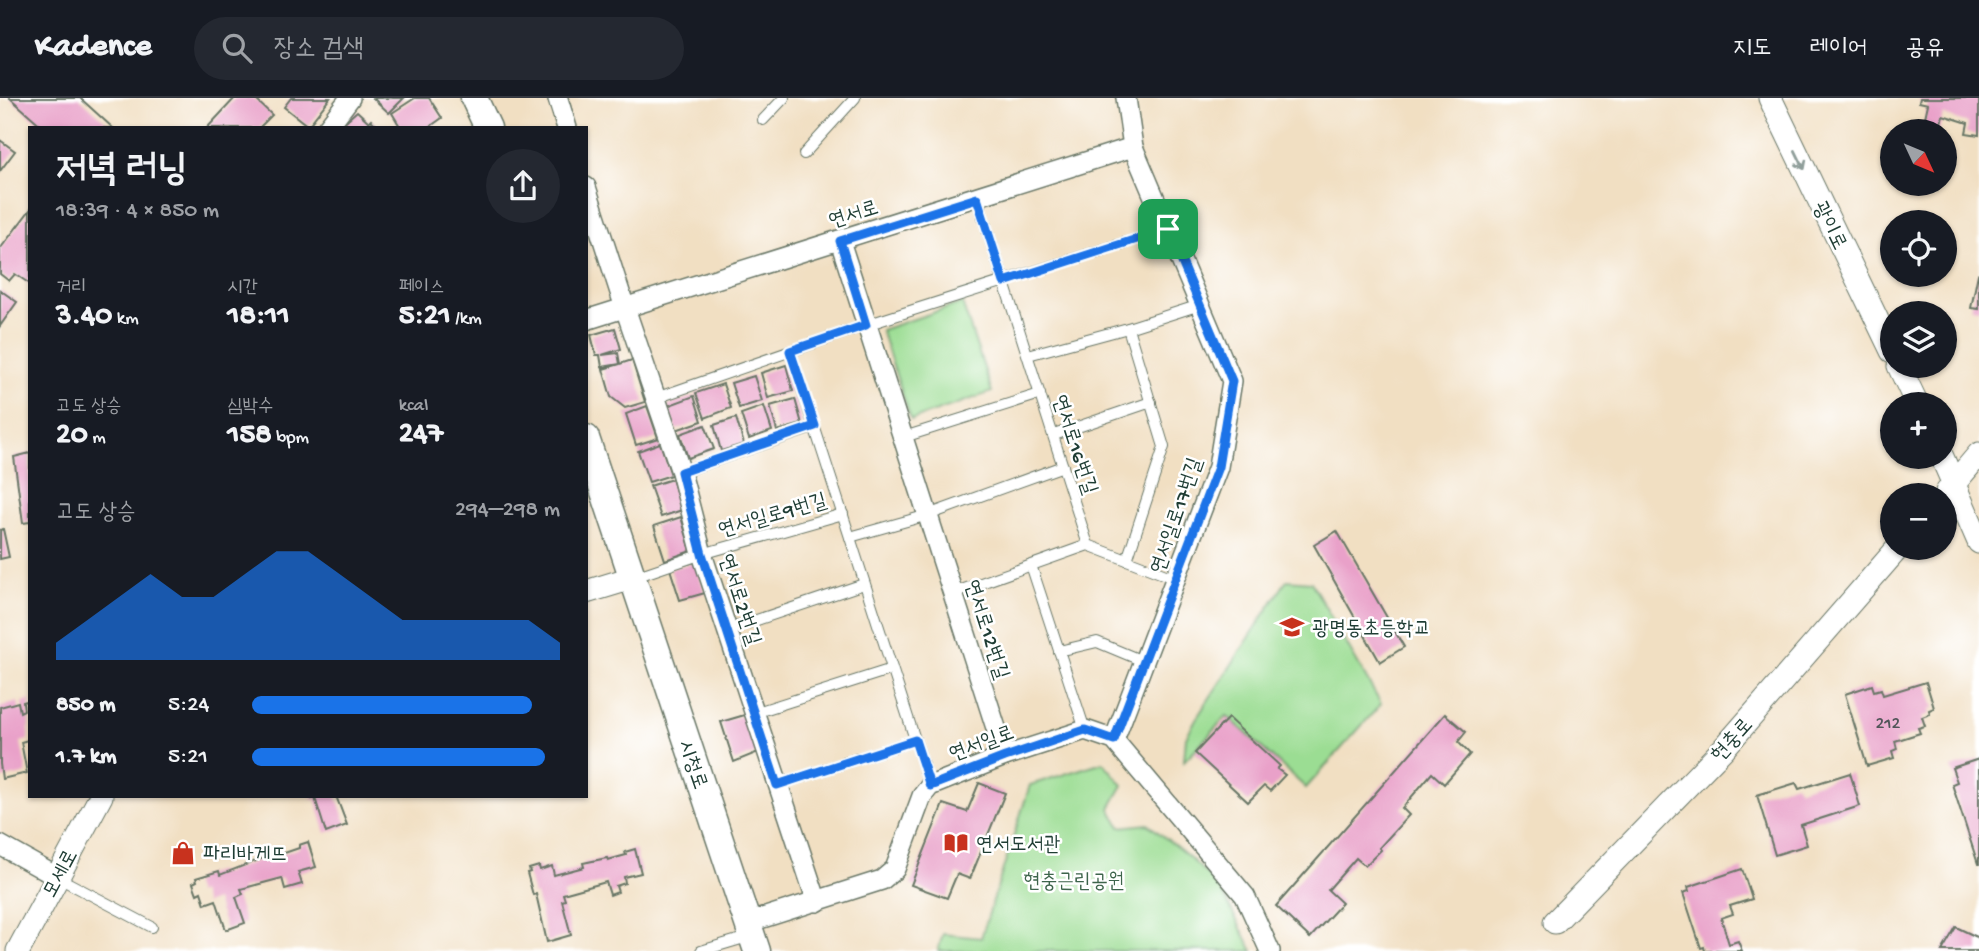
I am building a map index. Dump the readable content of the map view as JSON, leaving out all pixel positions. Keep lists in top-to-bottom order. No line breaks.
{"streets":{"main road":["시청로"],"street":["연서로","광이로","연서일로17번길","연서로2번길","연서로12번길","현충로","연서일로","모세로"],"lane":["연서로16번길","연서일로9번길"]},"crossings":[["연서로","연서로16번길"],["연서로","연서일로17번길"],["연서로","연서로2번길"],["연서로","연서로12번길"],["연서일로9번길","연서로2번길"],["연서일로9번길","연서일로"],["연서일로9번길","시청로"],["연서로2번길","연서일로"],["연서로12번길","연서일로"],["연서일로","시청로"]],"one_way":["광이로"],"parks":["현충근린공원"],"places":{"school or university":["광명동초등학교"],"library":["연서도서관"],"shop":["파리바게뜨"]},"house_numbers":["212"],"north":"bottom right","page":{"header":"Kadence","search":"장소 검색","nav":["지도","레이어","공유"],"map_buttons":["+","−"],"heading":["저녁 러닝","18:39 · 4 × 850 m"],"stats":[["거리","3.40 km"],["시간","18:11"],["페이스","5:21 /km"],["고도 상승","20 m"],["심박수","158 bpm"],["kcal","247"]],"chart":["고도 상승","294–298 m"],"list":[{"name":"850 m","note":"5:24"},{"name":"1.7 km","note":"5:21"}]}}
